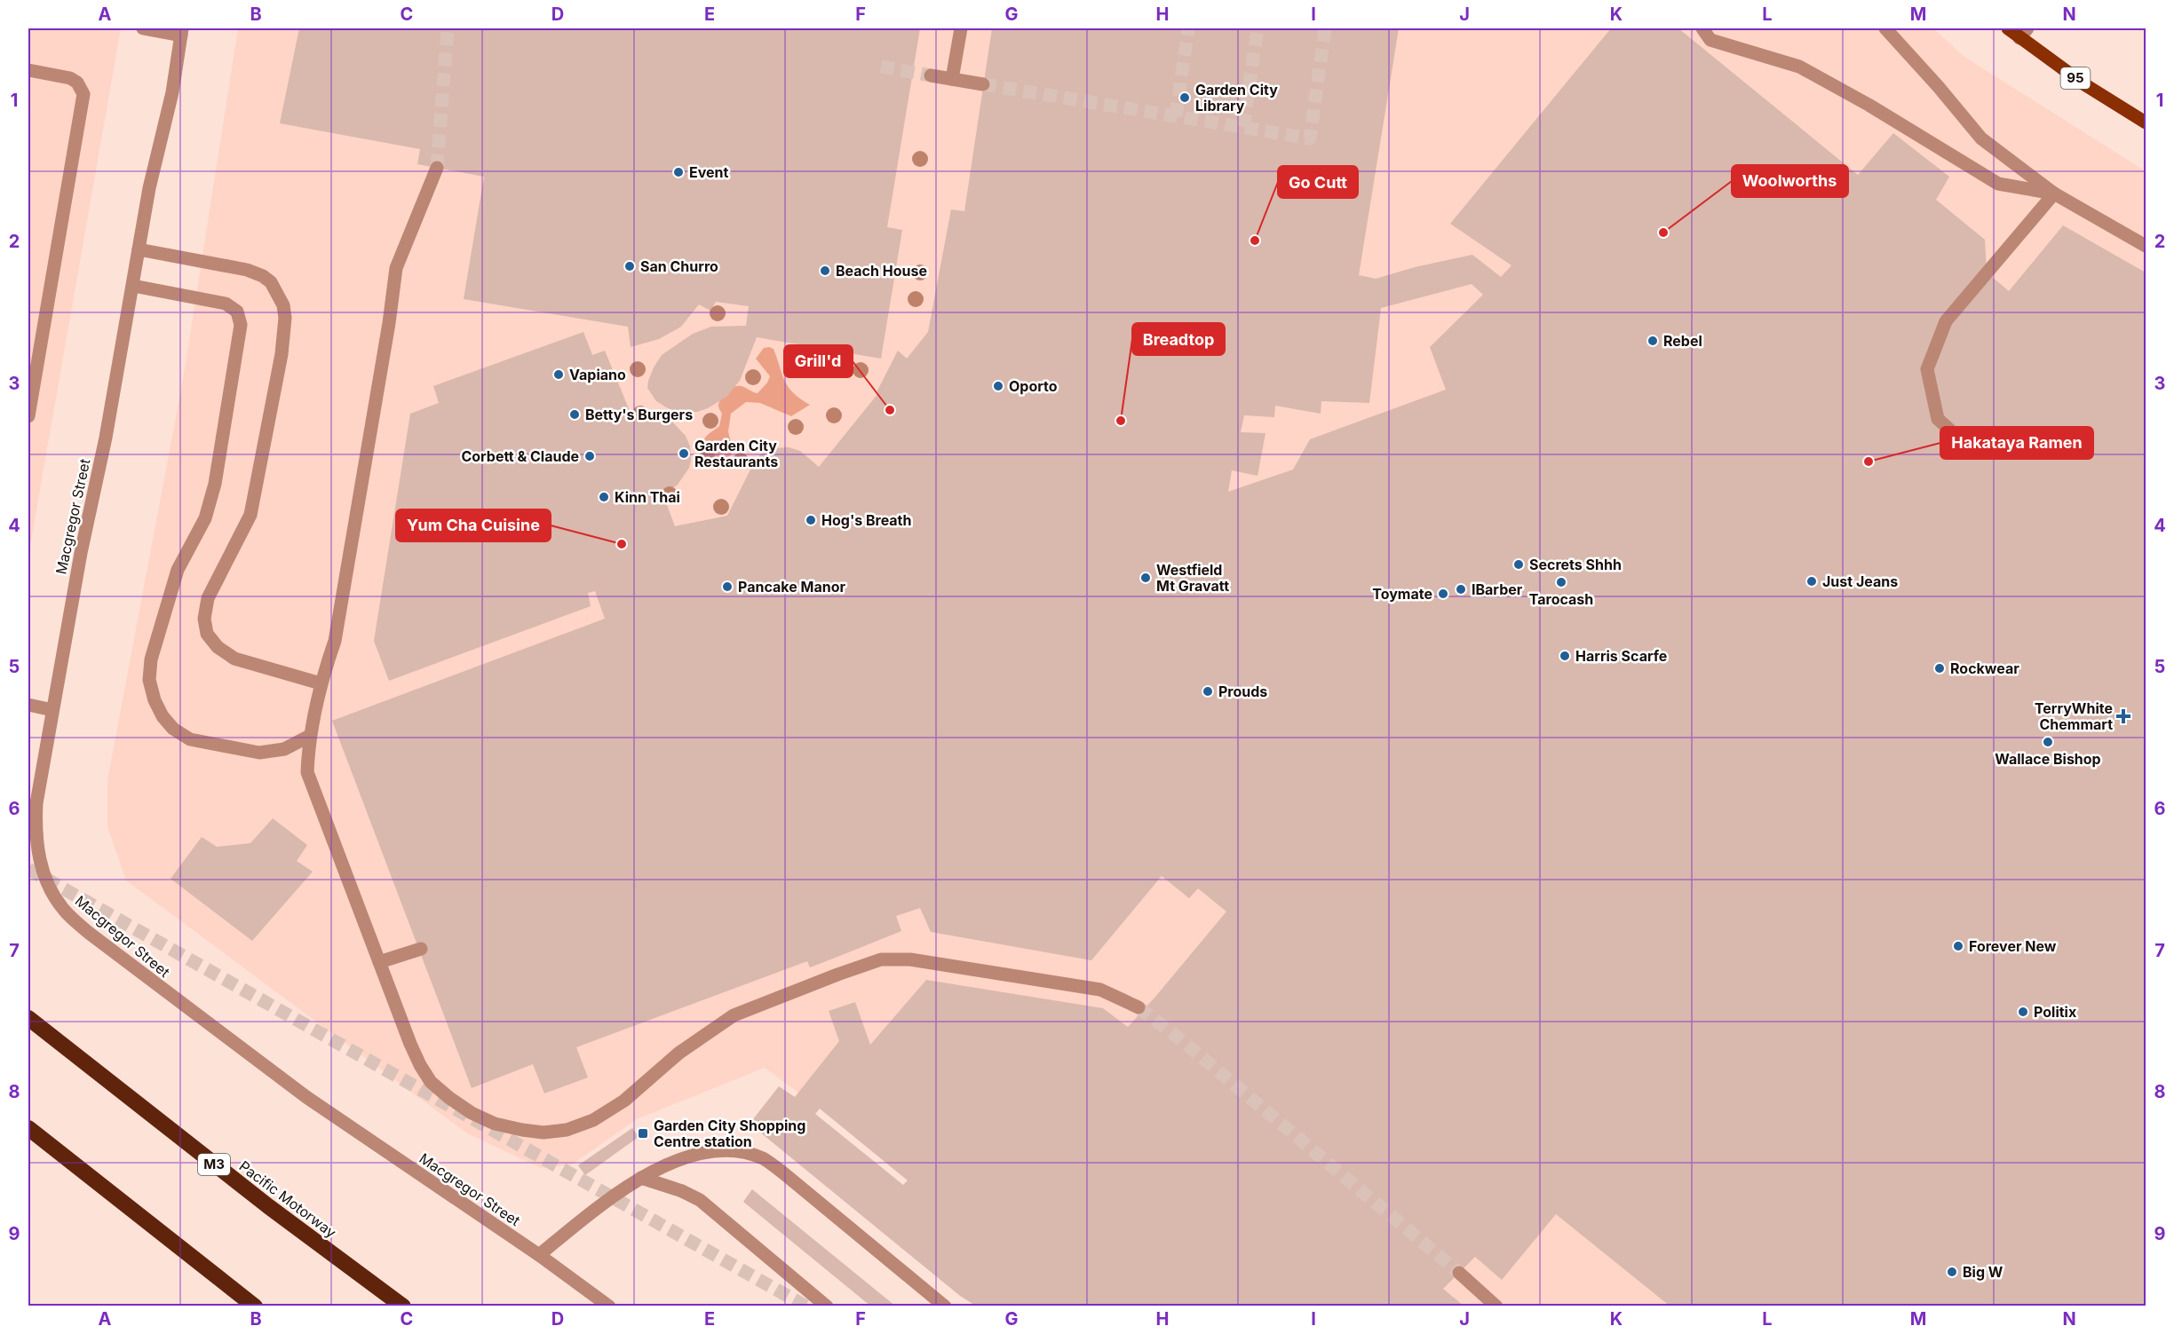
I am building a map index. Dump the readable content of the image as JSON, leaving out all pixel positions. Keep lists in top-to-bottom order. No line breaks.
{"streets":{"highway":["M3","Pacific Motorway"],"main road":["95"],"street":["Macgregor Street"]},"places":{"other":["Garden City Library","Event","Woolworths","Go Cutt","San Churro","Beach House","Rebel","Vapiano","Oporto","Grill'd","Betty's Burgers","Breadtop","Garden City Restaurants","Corbett & Claude","Hakataya Ramen","Kinn Thai","Hog's Breath","Yum Cha Cuisine","Secrets Shhh","Westfield Mt Gravatt","Just Jeans","Tarocash","Pancake Manor","IBarber","Toymate","Harris Scarfe","Rockwear","Prouds","Wallace Bishop","Forever New","Politix","Big W"],"health":["TerryWhite Chemmart"],"transit":["Garden City Shopping Centre station"]},"grid":{"columns":["A","B","C","D","E","F","G","H","I","J","K","L","M","N"],"rows":["1","2","3","4","5","6","7","8","9"]}}
